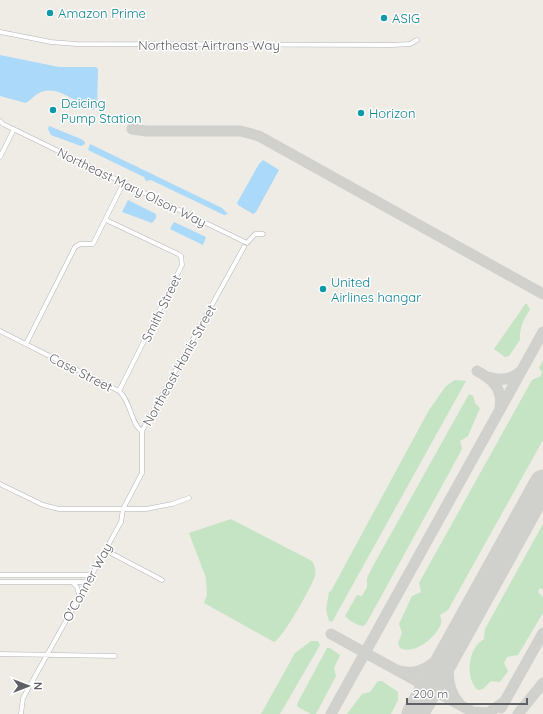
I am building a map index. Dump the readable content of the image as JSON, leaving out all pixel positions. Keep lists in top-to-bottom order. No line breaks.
{"streets":{"street":["Northeast Airtrans Way","Northeast Mary Olson Way","Smith Street","Northeast Hanis Street","Case Street","O'Conner Way"]},"crossings":[["Smith Street","Case Street"],["Northeast Hanis Street","Case Street"],["Northeast Hanis Street","O'Conner Way"]],"places":["Amazon Prime","ASIG","Deicing Pump Station","Horizon","United Airlines hangar"],"scale_bar":"200 m","north":"right"}
